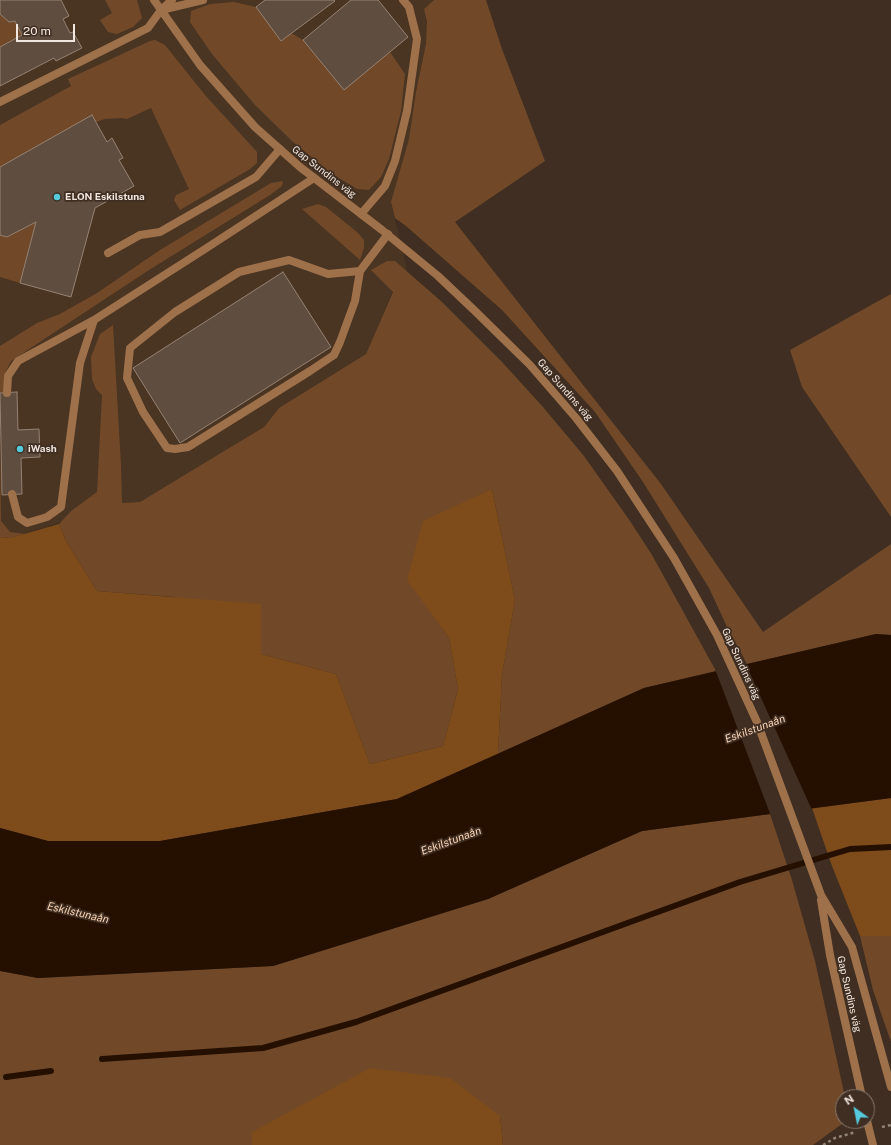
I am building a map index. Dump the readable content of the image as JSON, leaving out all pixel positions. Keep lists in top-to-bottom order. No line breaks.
{"streets":{"street":["Gap Sundins väg"]},"water":["Eskilstunaån"],"places":["ELON Eskilstuna","iWash"],"scale_bar":"20 m","north":"top left"}
